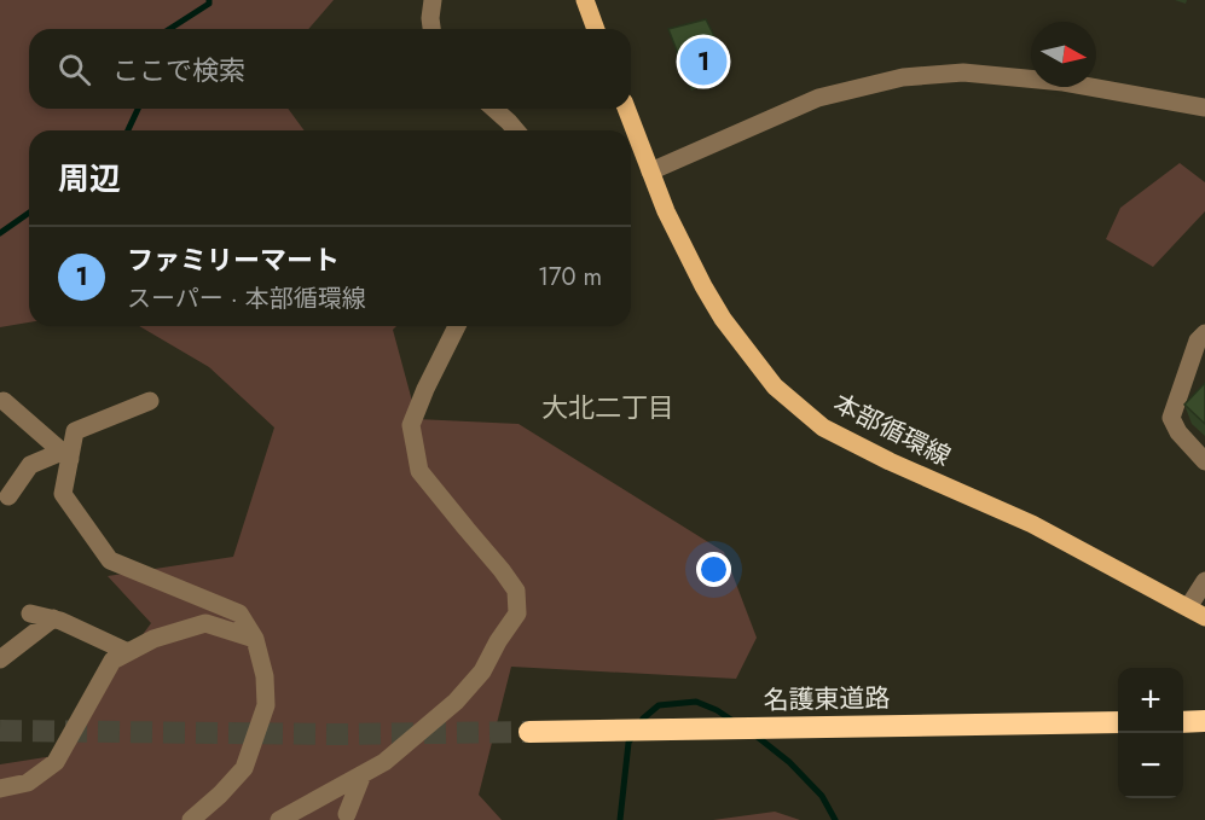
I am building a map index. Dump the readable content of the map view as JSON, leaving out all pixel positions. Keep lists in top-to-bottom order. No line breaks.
{"streets":{"highway":["名護東道路"],"main road":["本部循環線"]},"districts":["大北二丁目"],"north":"right","page":{"search":"ここで検索","pins":"1","heading":"周辺","list":[{"mark":"1","name":"ファミリーマート","note":"スーパー · 本部循環線","value":"170 m"}],"map_buttons":["+","−"]}}
